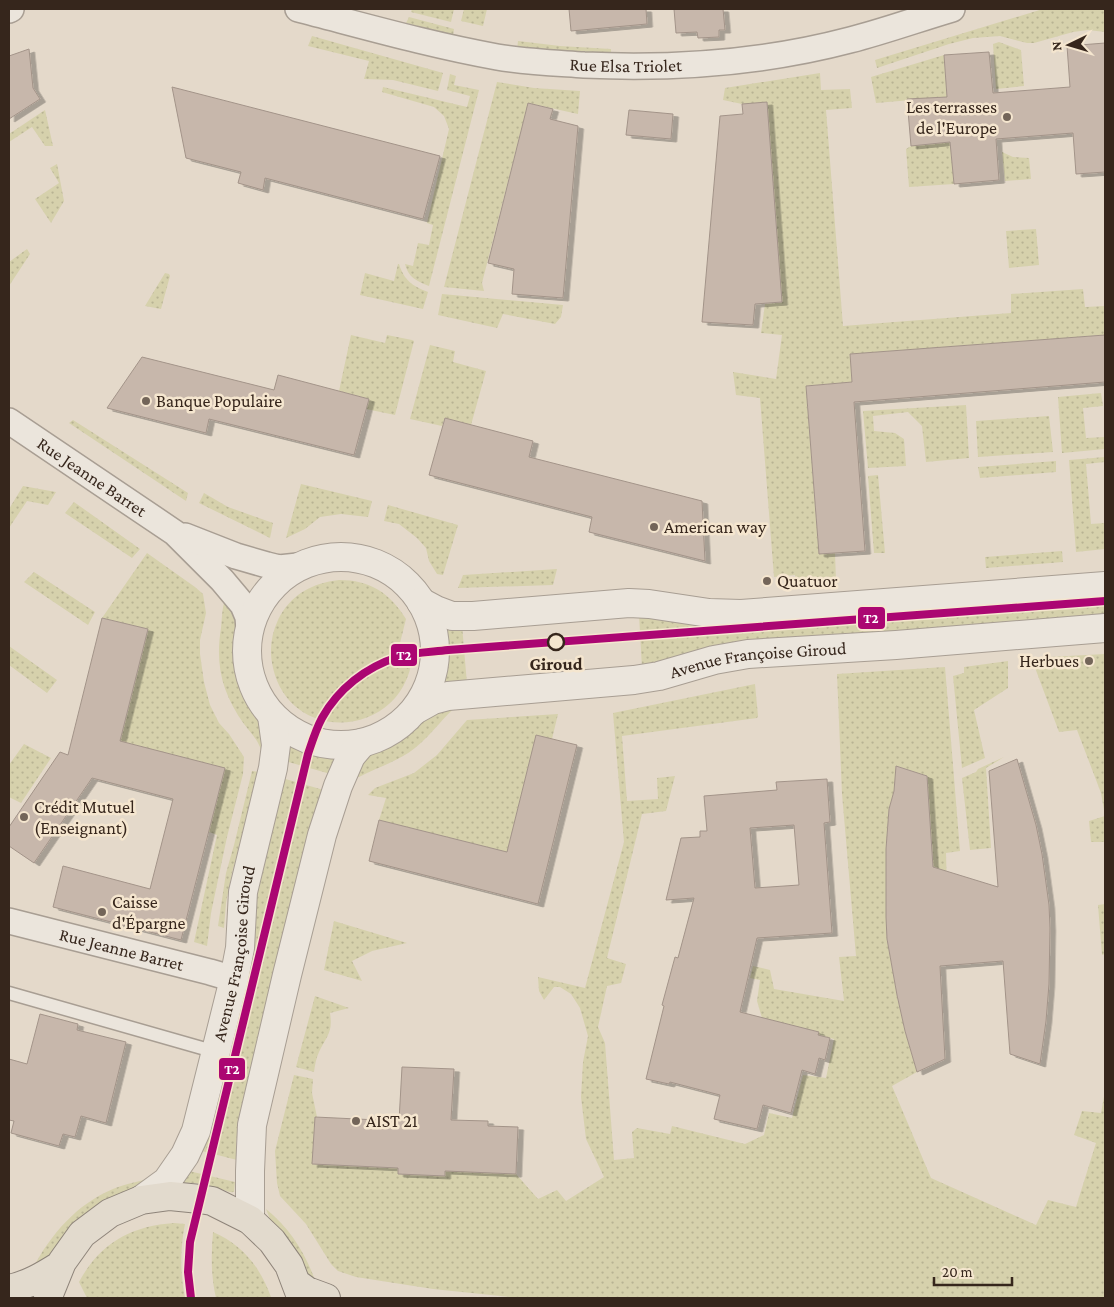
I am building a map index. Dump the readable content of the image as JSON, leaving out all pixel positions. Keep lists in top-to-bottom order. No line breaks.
{"streets":{"street":["Rue Elsa Triolet","Rue Jeanne Barret","Avenue Françoise Giroud"]},"crossings":[["Rue Jeanne Barret","Avenue Françoise Giroud"]],"places":["Les terrasses de l'Europe","Banque Populaire","American way","Quatuor","Giroud","Herbues","Crédit Mutuel (Enseignant)","Caisse d'Épargne","AIST 21"],"lines":["transit line T2"],"scale_bar":"20 m","north":"left"}
